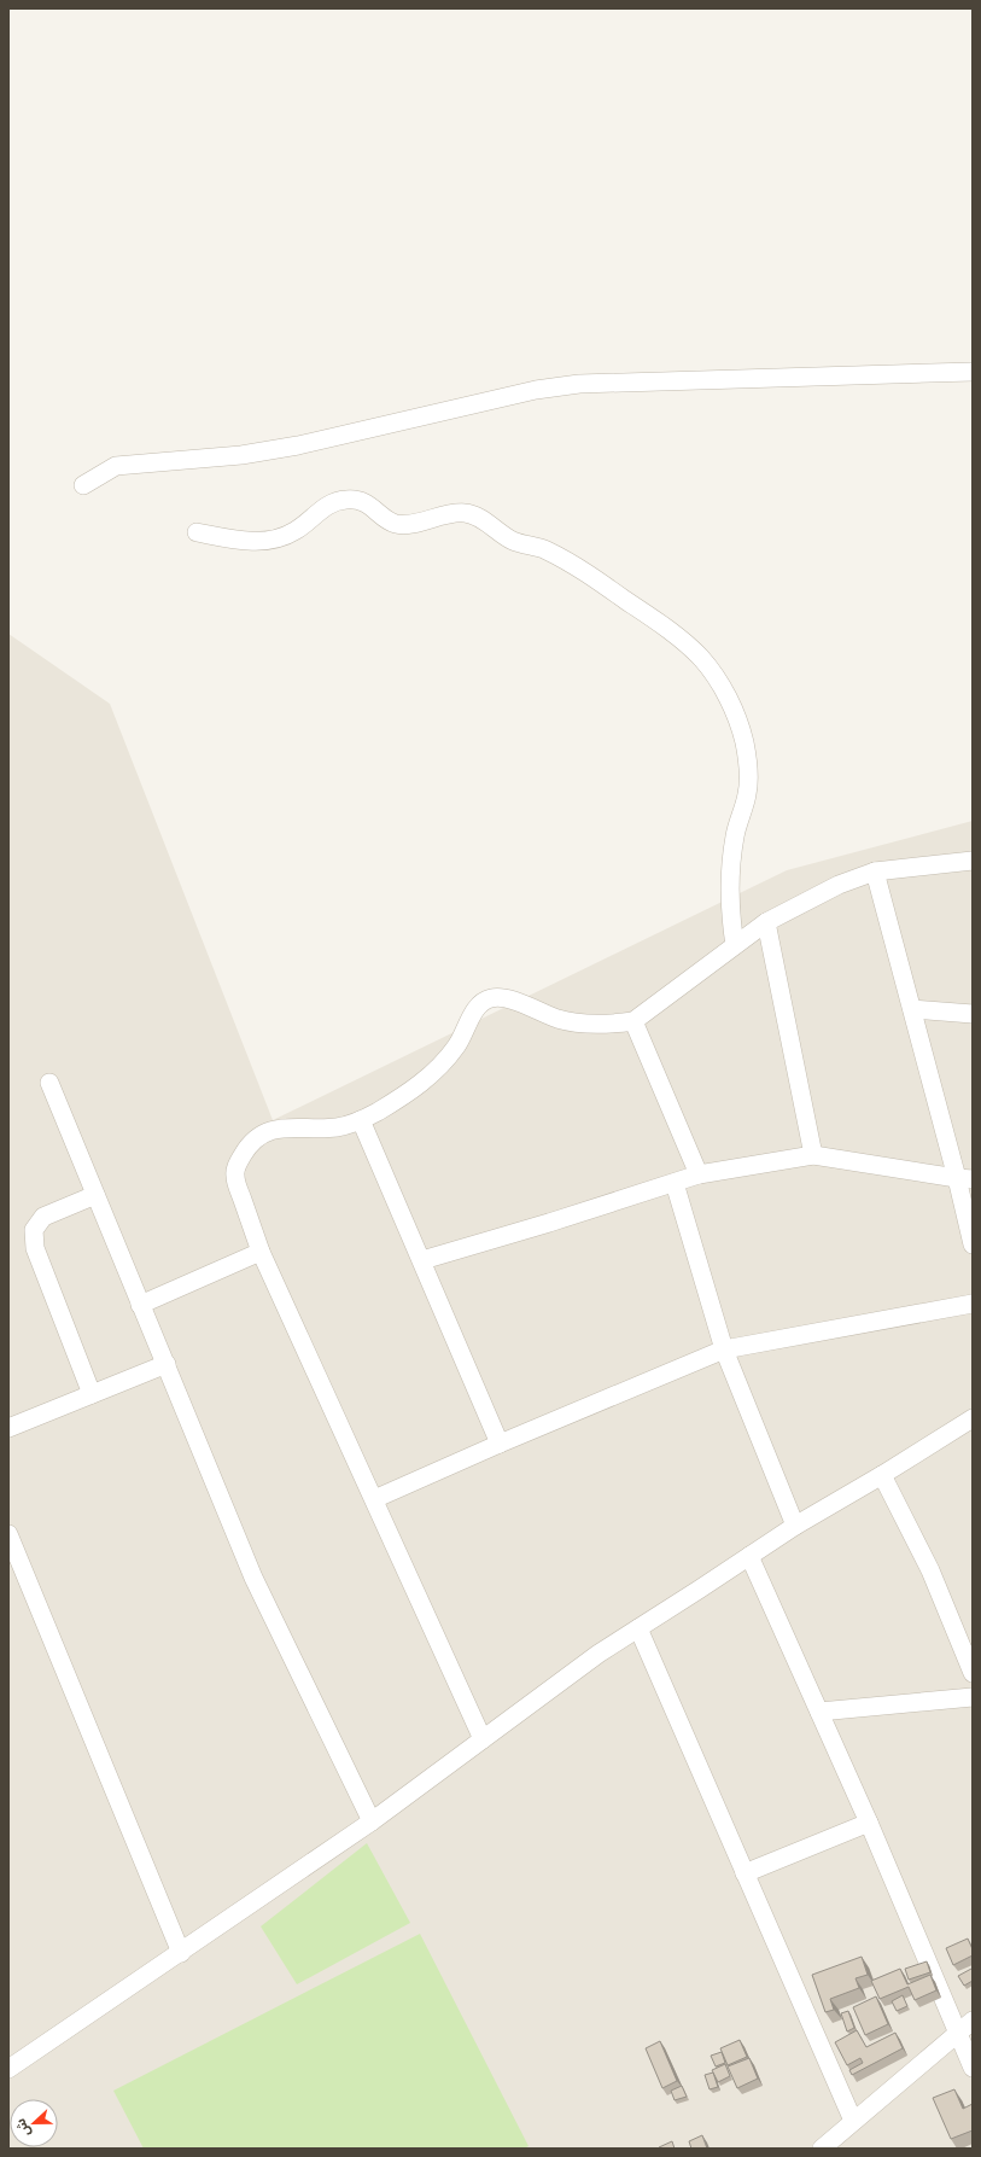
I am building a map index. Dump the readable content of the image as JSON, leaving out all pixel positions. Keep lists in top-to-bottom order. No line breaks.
{"north":"left"}
